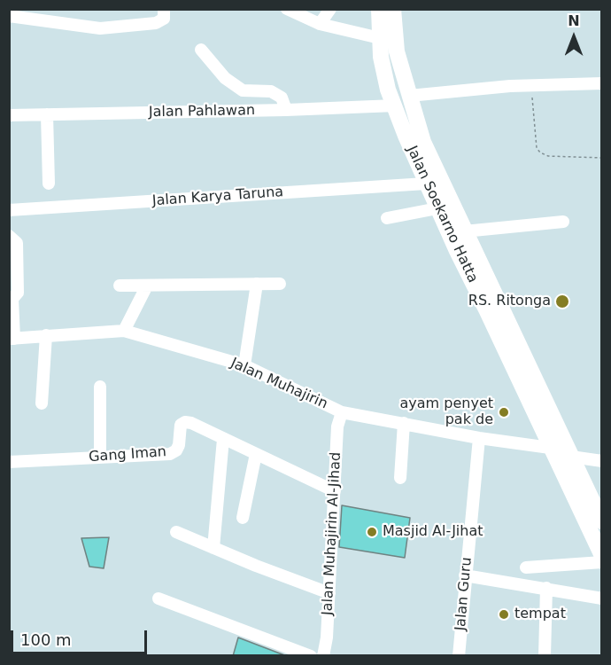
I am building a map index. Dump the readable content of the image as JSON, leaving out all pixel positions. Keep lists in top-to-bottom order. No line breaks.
{"streets":{"main road":["Jalan Soekarno Hatta"],"street":["Jalan Pahlawan","Jalan Karya Taruna","Jalan Muhajirin","Gang Iman","Jalan Muhajirin Al-Jihad","Jalan Guru"]},"crossings":[["Jalan Pahlawan","Jalan Soekarno Hatta"],["Jalan Karya Taruna","Jalan Soekarno Hatta"],["Jalan Soekarno Hatta","Jalan Muhajirin"],["Jalan Muhajirin","Jalan Muhajirin Al-Jihad"],["Jalan Muhajirin","Jalan Guru"],["Gang Iman","Jalan Muhajirin Al-Jihad"]],"places":["RS. Ritonga","ayam penyet pak de","Masjid Al-Jihat","tempat"],"scale_bar":"100 m","north":"top"}
